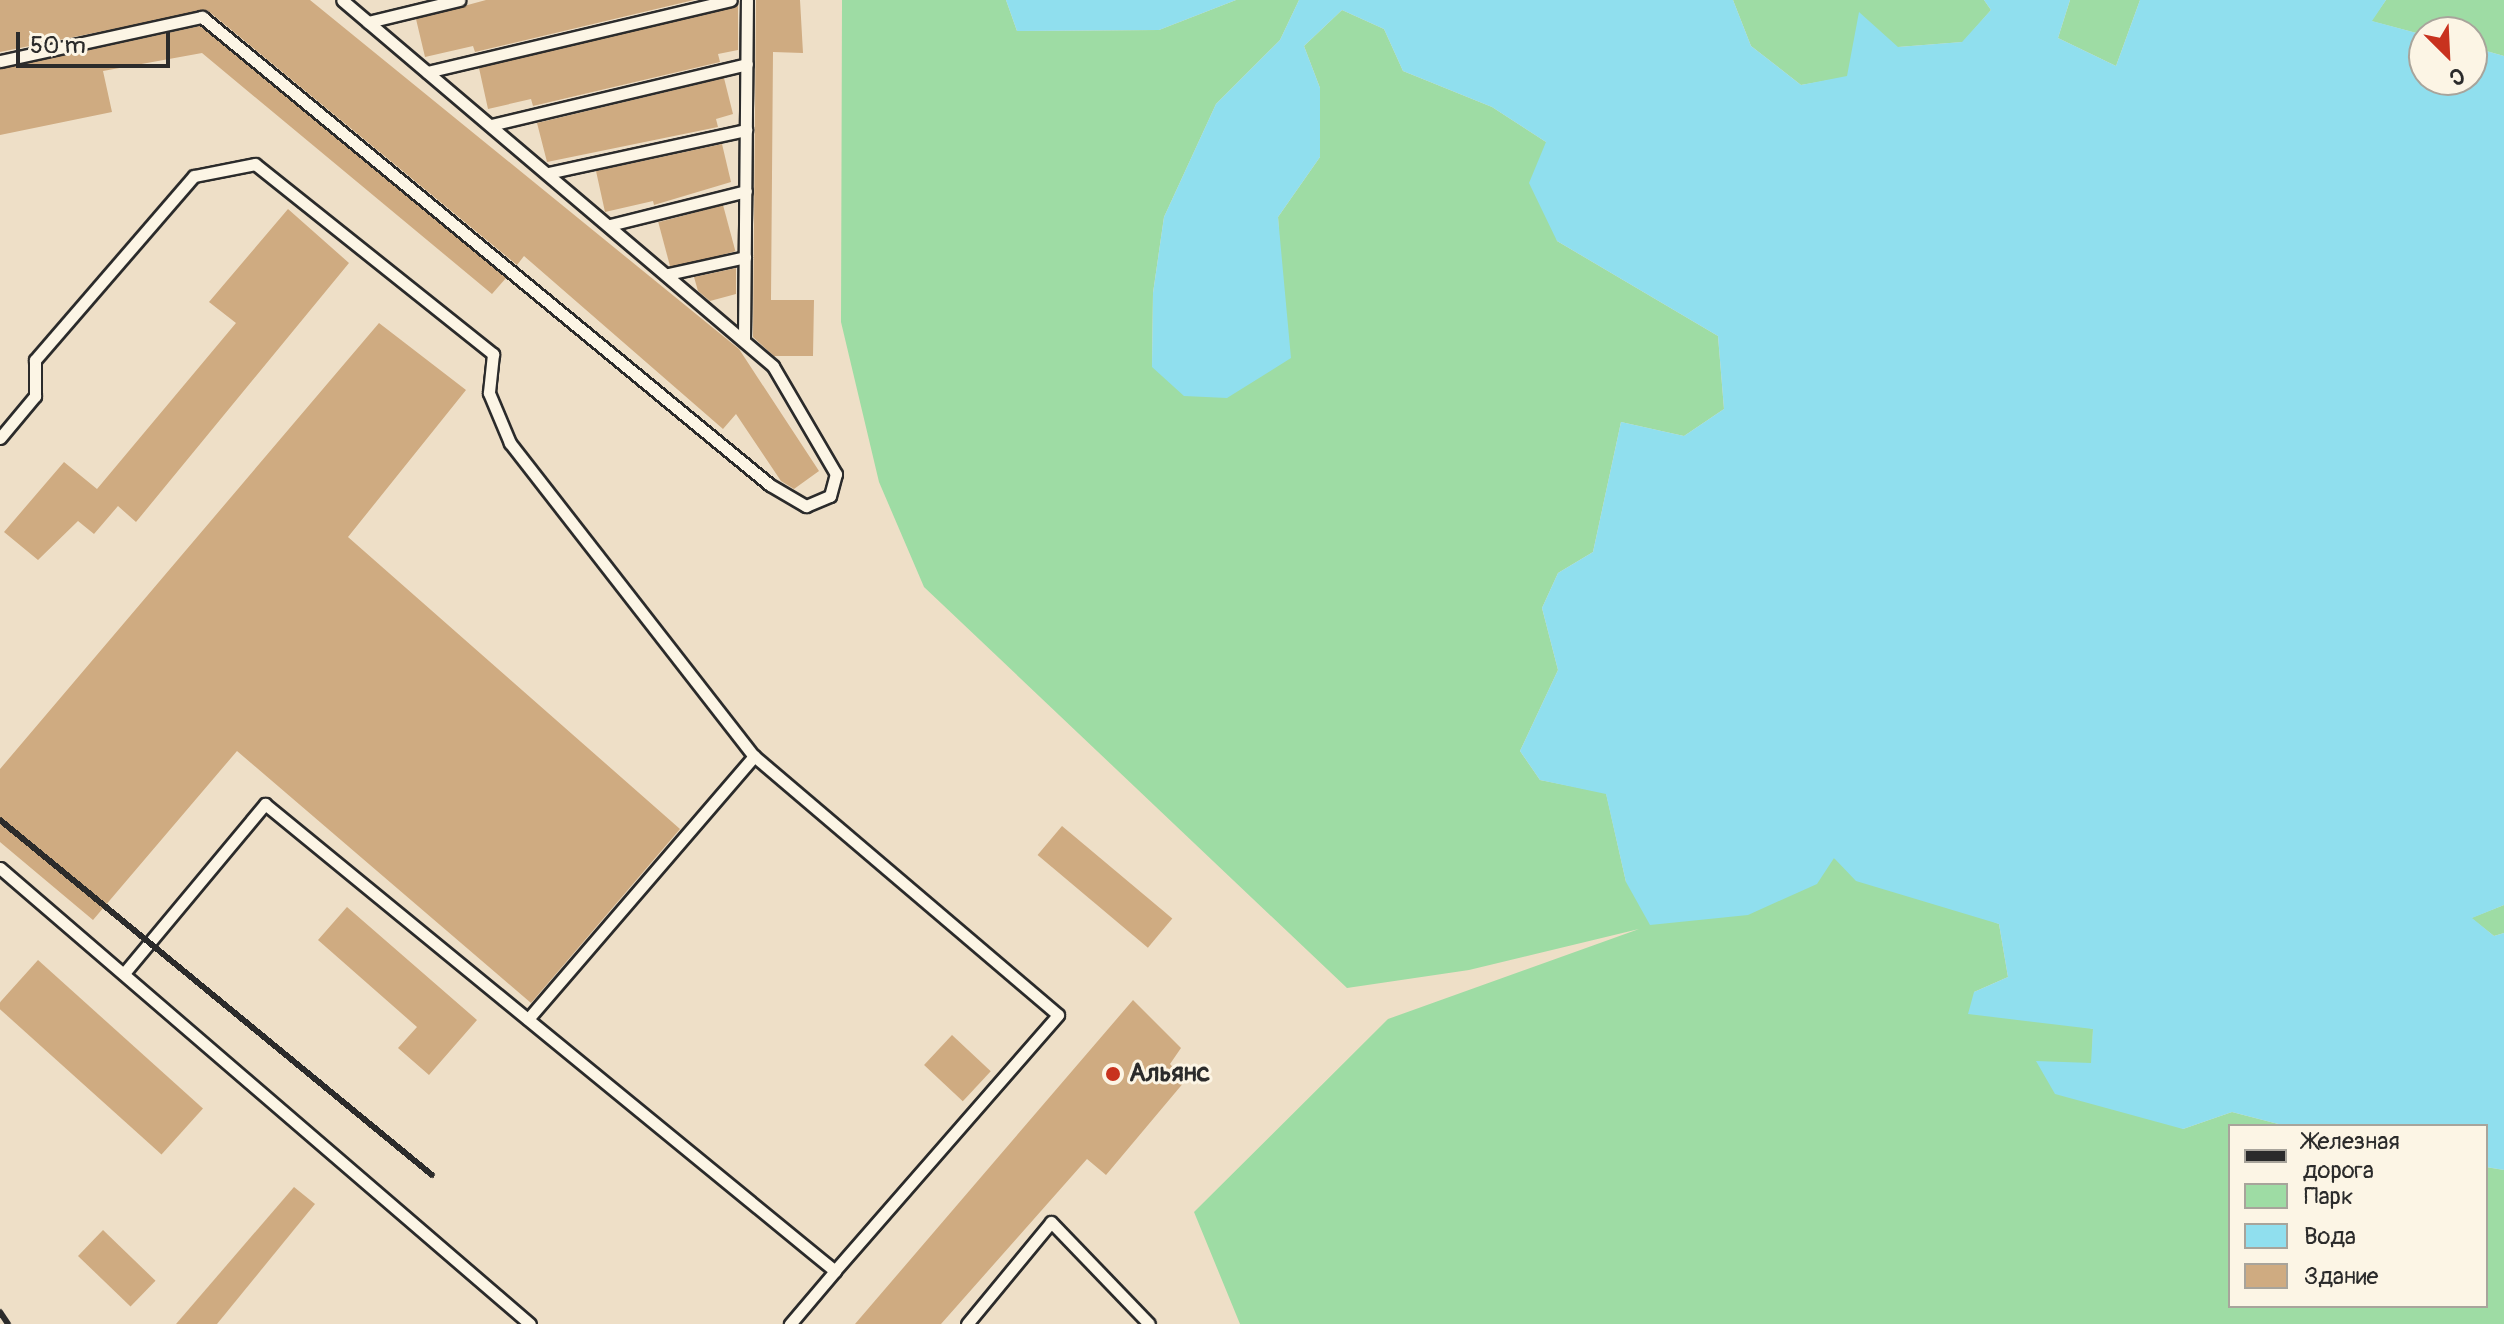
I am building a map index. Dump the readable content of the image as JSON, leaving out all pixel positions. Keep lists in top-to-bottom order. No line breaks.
{"places":["Альянс"],"legend":["Железная дорога","Парк","Вода","Здание"],"scale_bar":"50 m","north":"bottom right"}
